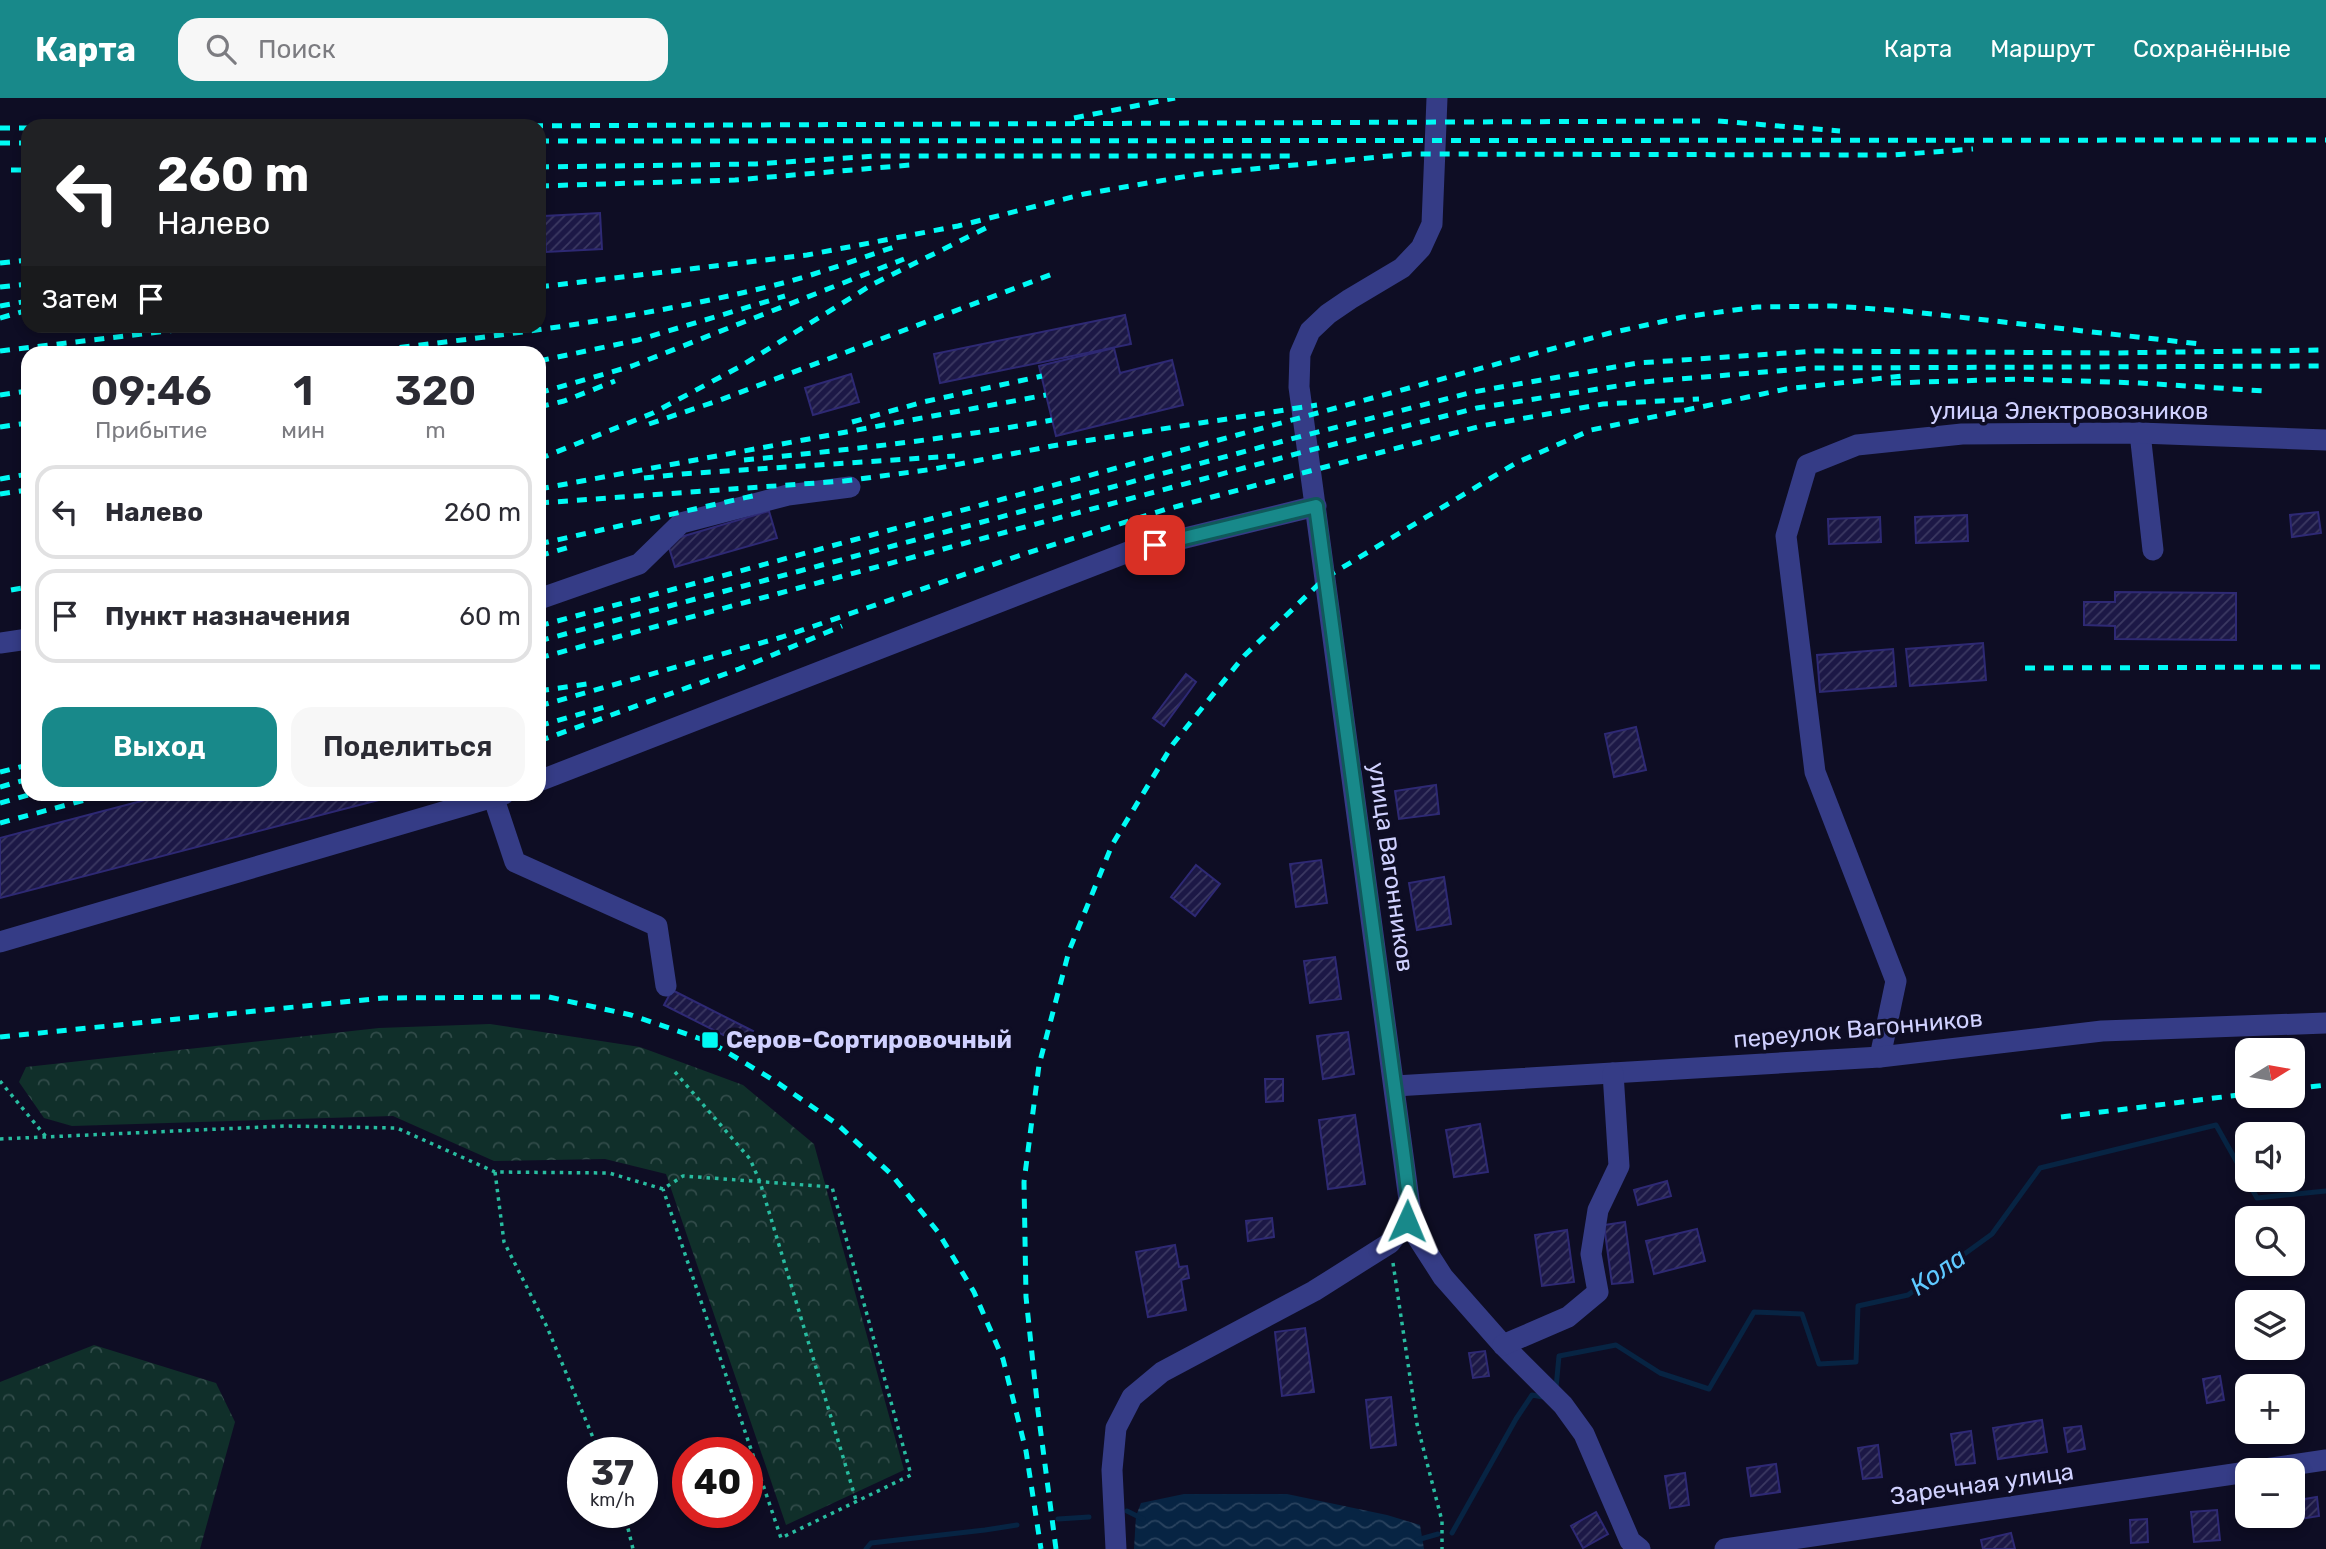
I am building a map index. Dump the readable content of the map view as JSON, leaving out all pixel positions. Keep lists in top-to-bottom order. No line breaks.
{"streets":{"street":["улица Электровозников","улица Вагонников","переулок Вагонников","Заречная улица"]},"crossings":[["улица Электровозников","переулок Вагонников"],["улица Вагонников","переулок Вагонников"]],"water":["Кола"],"places":{"transit":["Серов-Сортировочный"]},"north":"right","page":{"header":"Карта","search":"Поиск","nav":["Карта","Маршрут","Сохранённые"],"turn":["260 m","Налево"],"then":"Затем","eta":["09:46","Прибытие","1","мин","320","m"],"list":[{"name":"Налево","value":"260 m"},{"name":"Пункт назначения","value":"60 m"}],"buttons":["Выход","Поделиться"],"map_buttons":["+","−"],"speed":"37 km/h","limit":"40"}}
